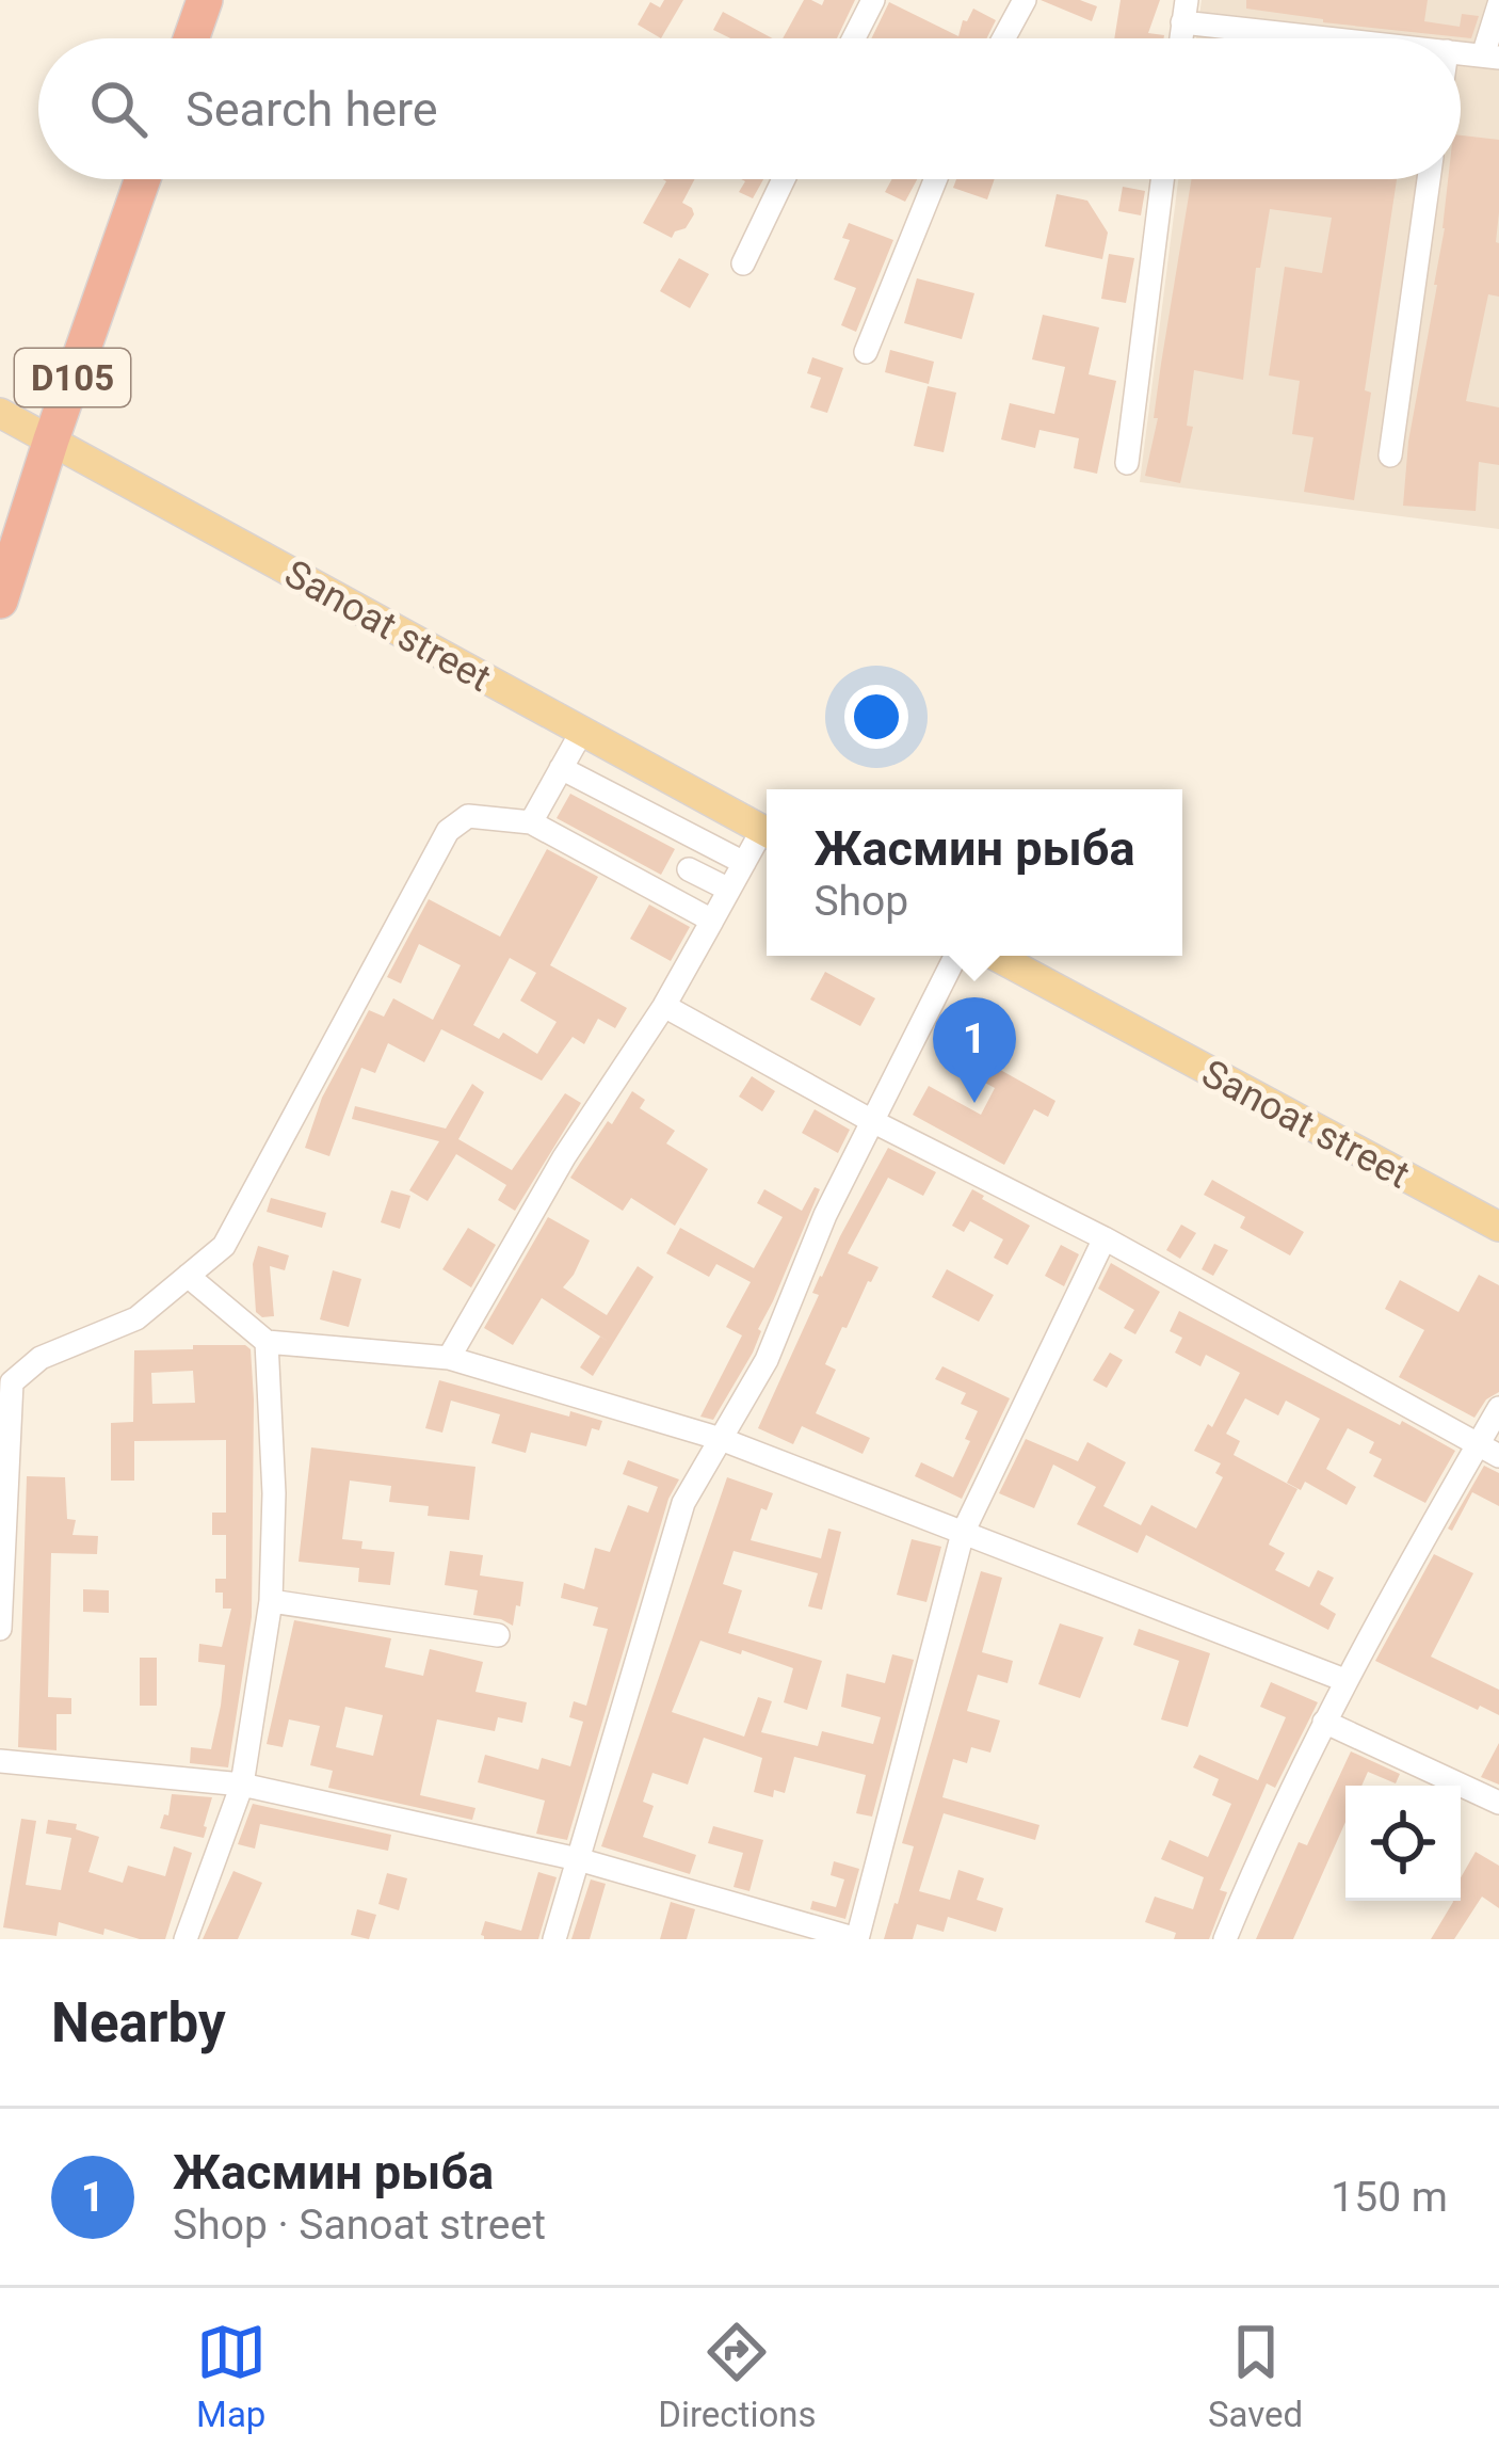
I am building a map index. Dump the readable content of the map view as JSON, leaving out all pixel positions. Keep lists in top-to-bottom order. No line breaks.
{"streets":{"highway":["D105"],"main road":["Sanoat street"]},"crossings":[["D105","Sanoat street"]],"page":{"search":"Search here","popup":["Жасмин рыба","Shop"],"pins":"1","heading":"Nearby","list":[{"mark":"1","name":"Жасмин рыба","note":"Shop · Sanoat street","value":"150 m"}],"nav":["Map","Directions","Saved"]}}
